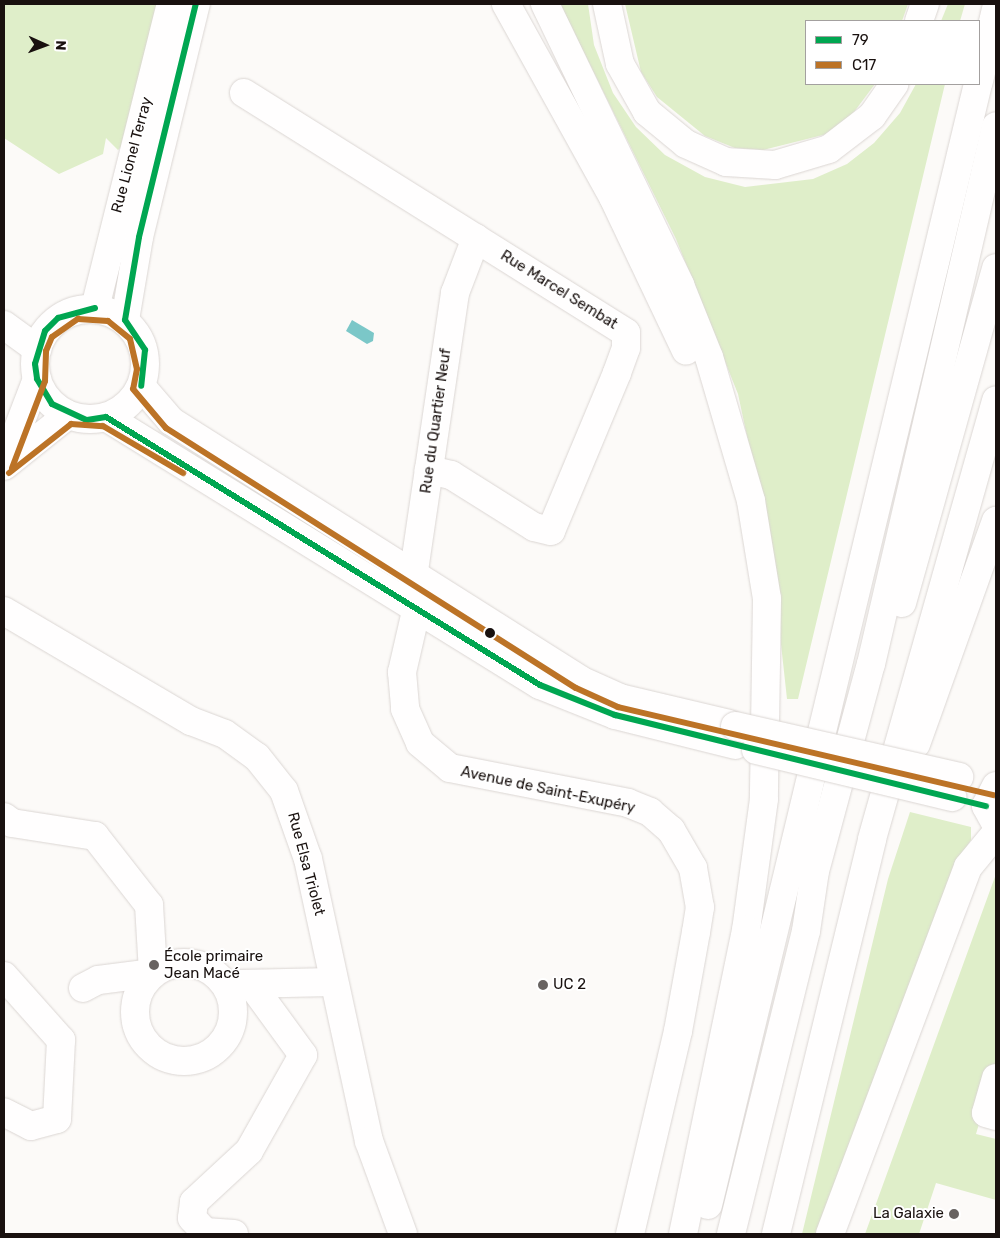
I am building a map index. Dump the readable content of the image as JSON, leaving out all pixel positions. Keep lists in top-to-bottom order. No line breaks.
{"streets":{"main road":["Rue Lionel Terray","Rue Marcel Sembat","Rue du Quartier Neuf","Avenue de Saint-Exupéry","Rue Elsa Triolet"]},"crossings":[["Rue Marcel Sembat","Rue du Quartier Neuf"],["Rue du Quartier Neuf","Avenue de Saint-Exupéry"]],"places":["École primaire Jean Macé","UC 2","La Galaxie"],"lines":["transit line 79","transit line C17"],"legend":["79","C17"],"north":"right"}
